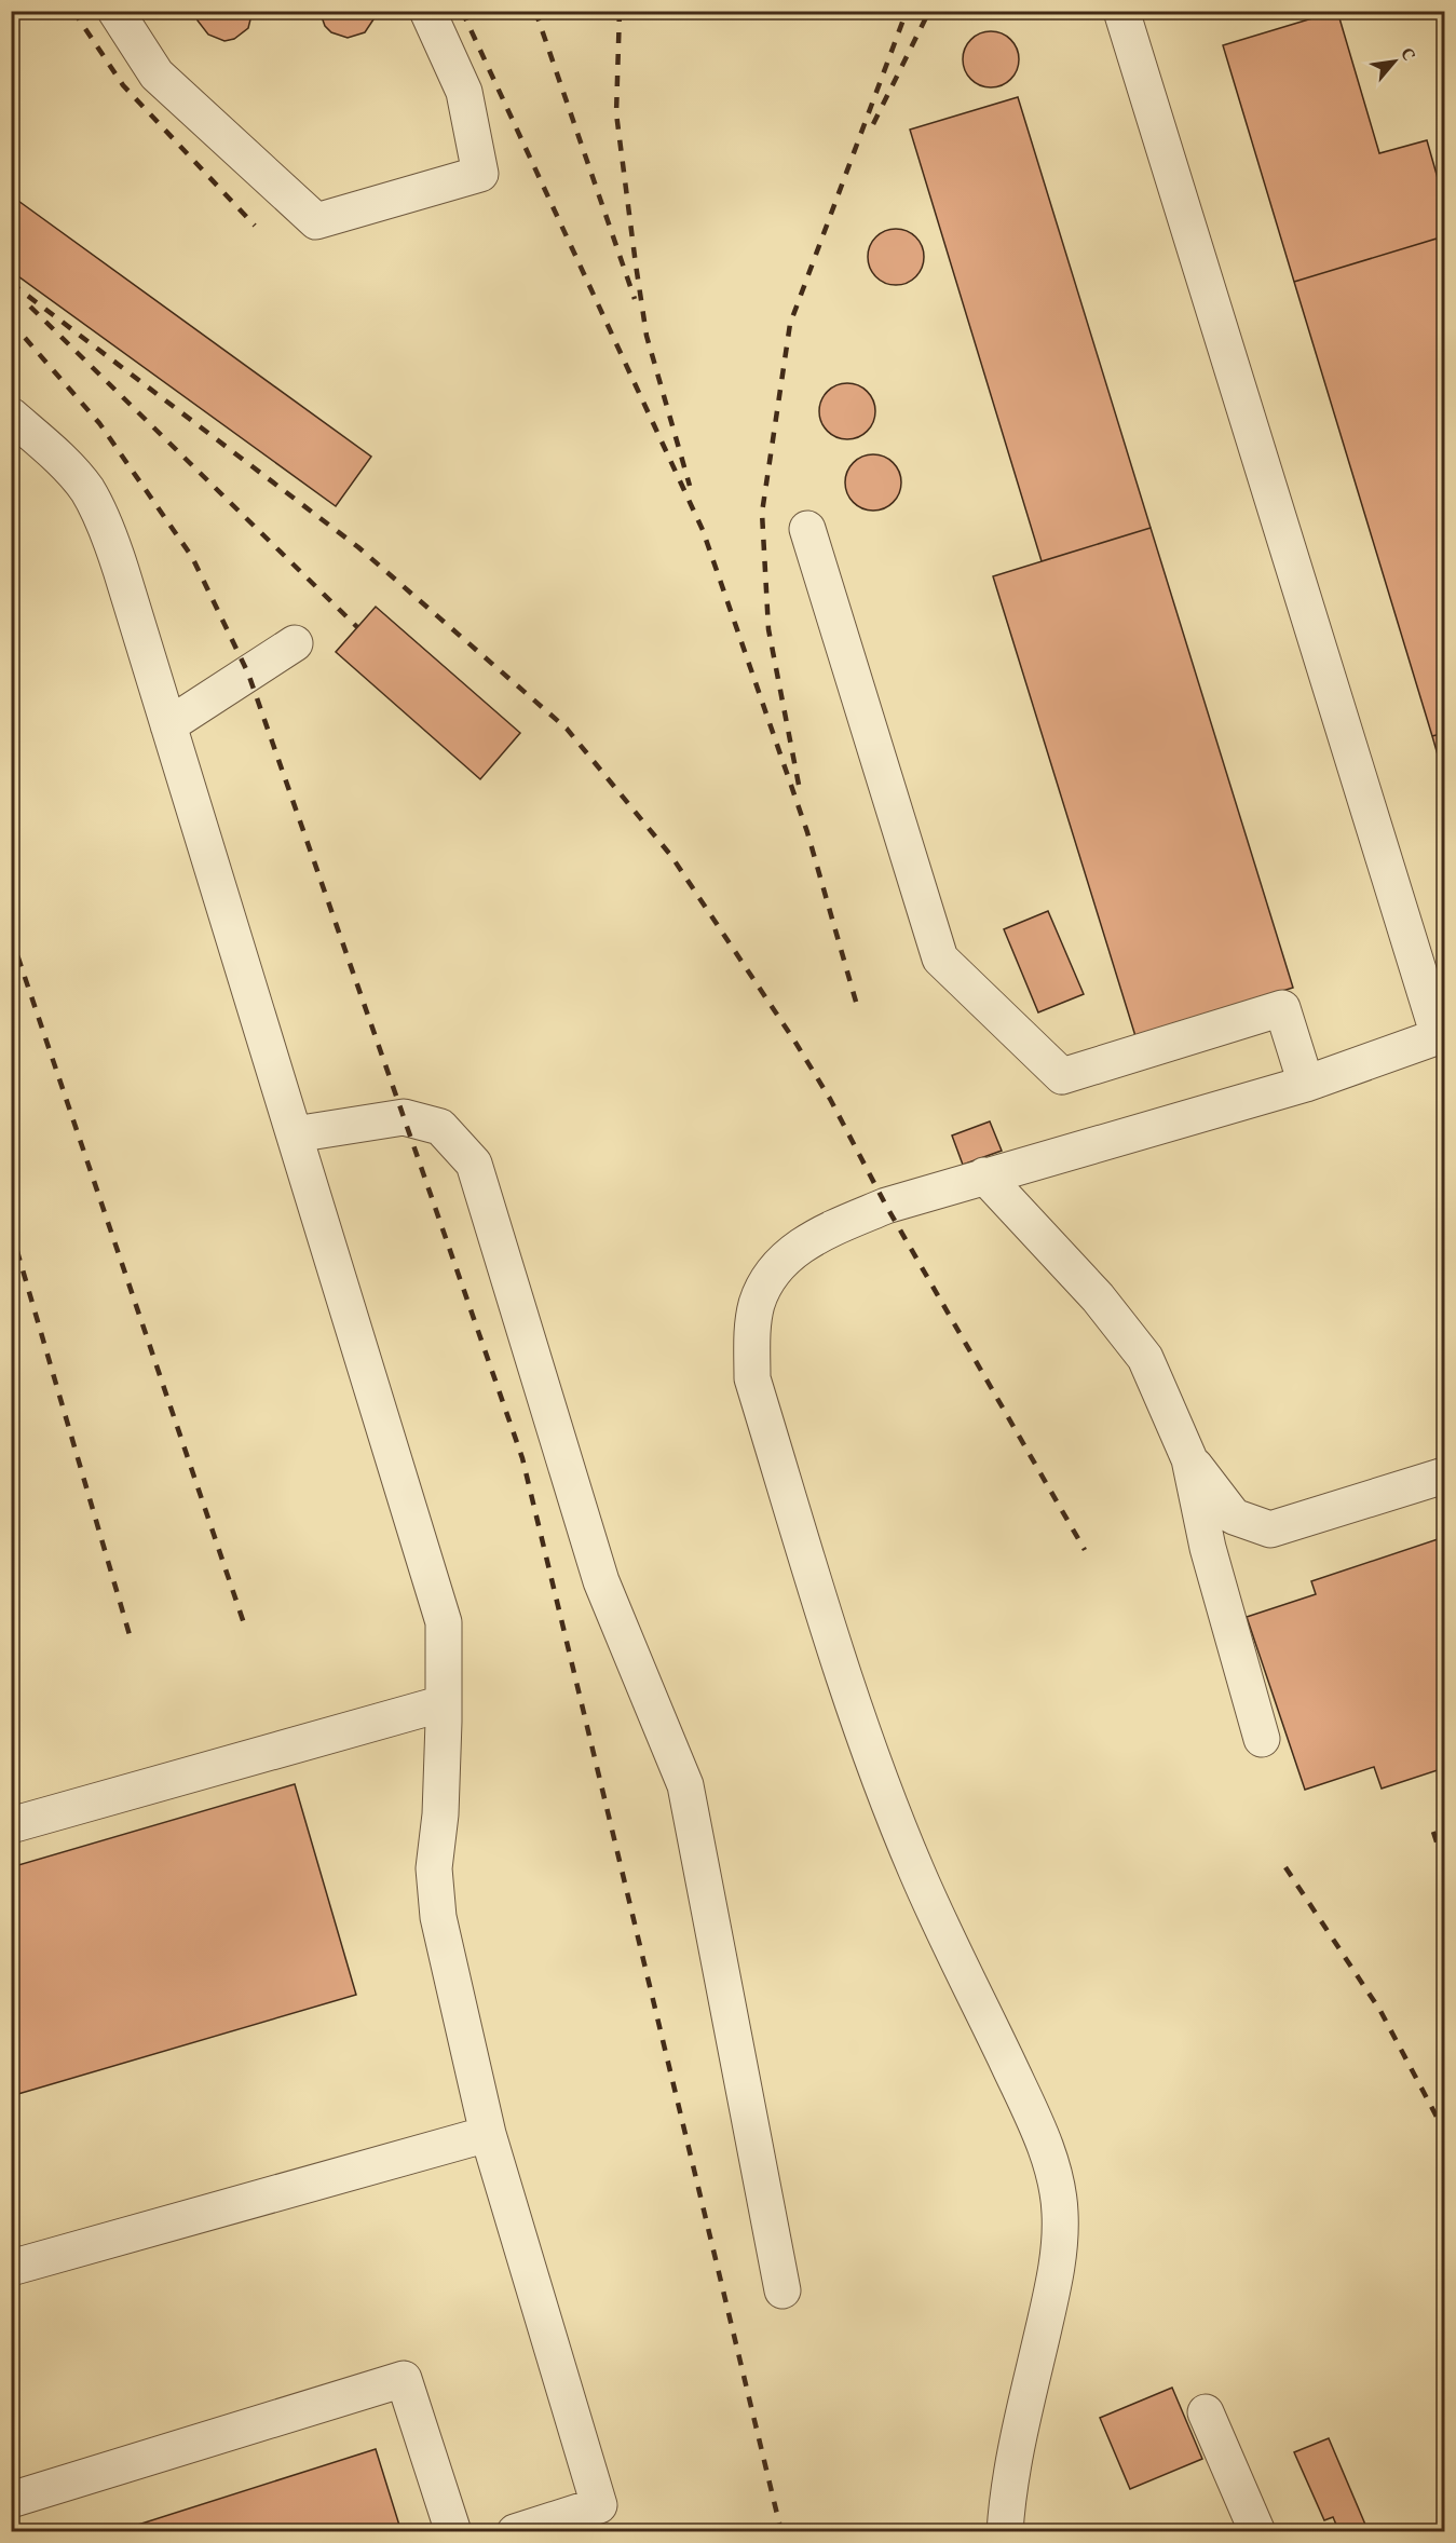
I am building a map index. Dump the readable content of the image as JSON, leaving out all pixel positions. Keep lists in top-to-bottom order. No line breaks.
{"north":"top right"}
